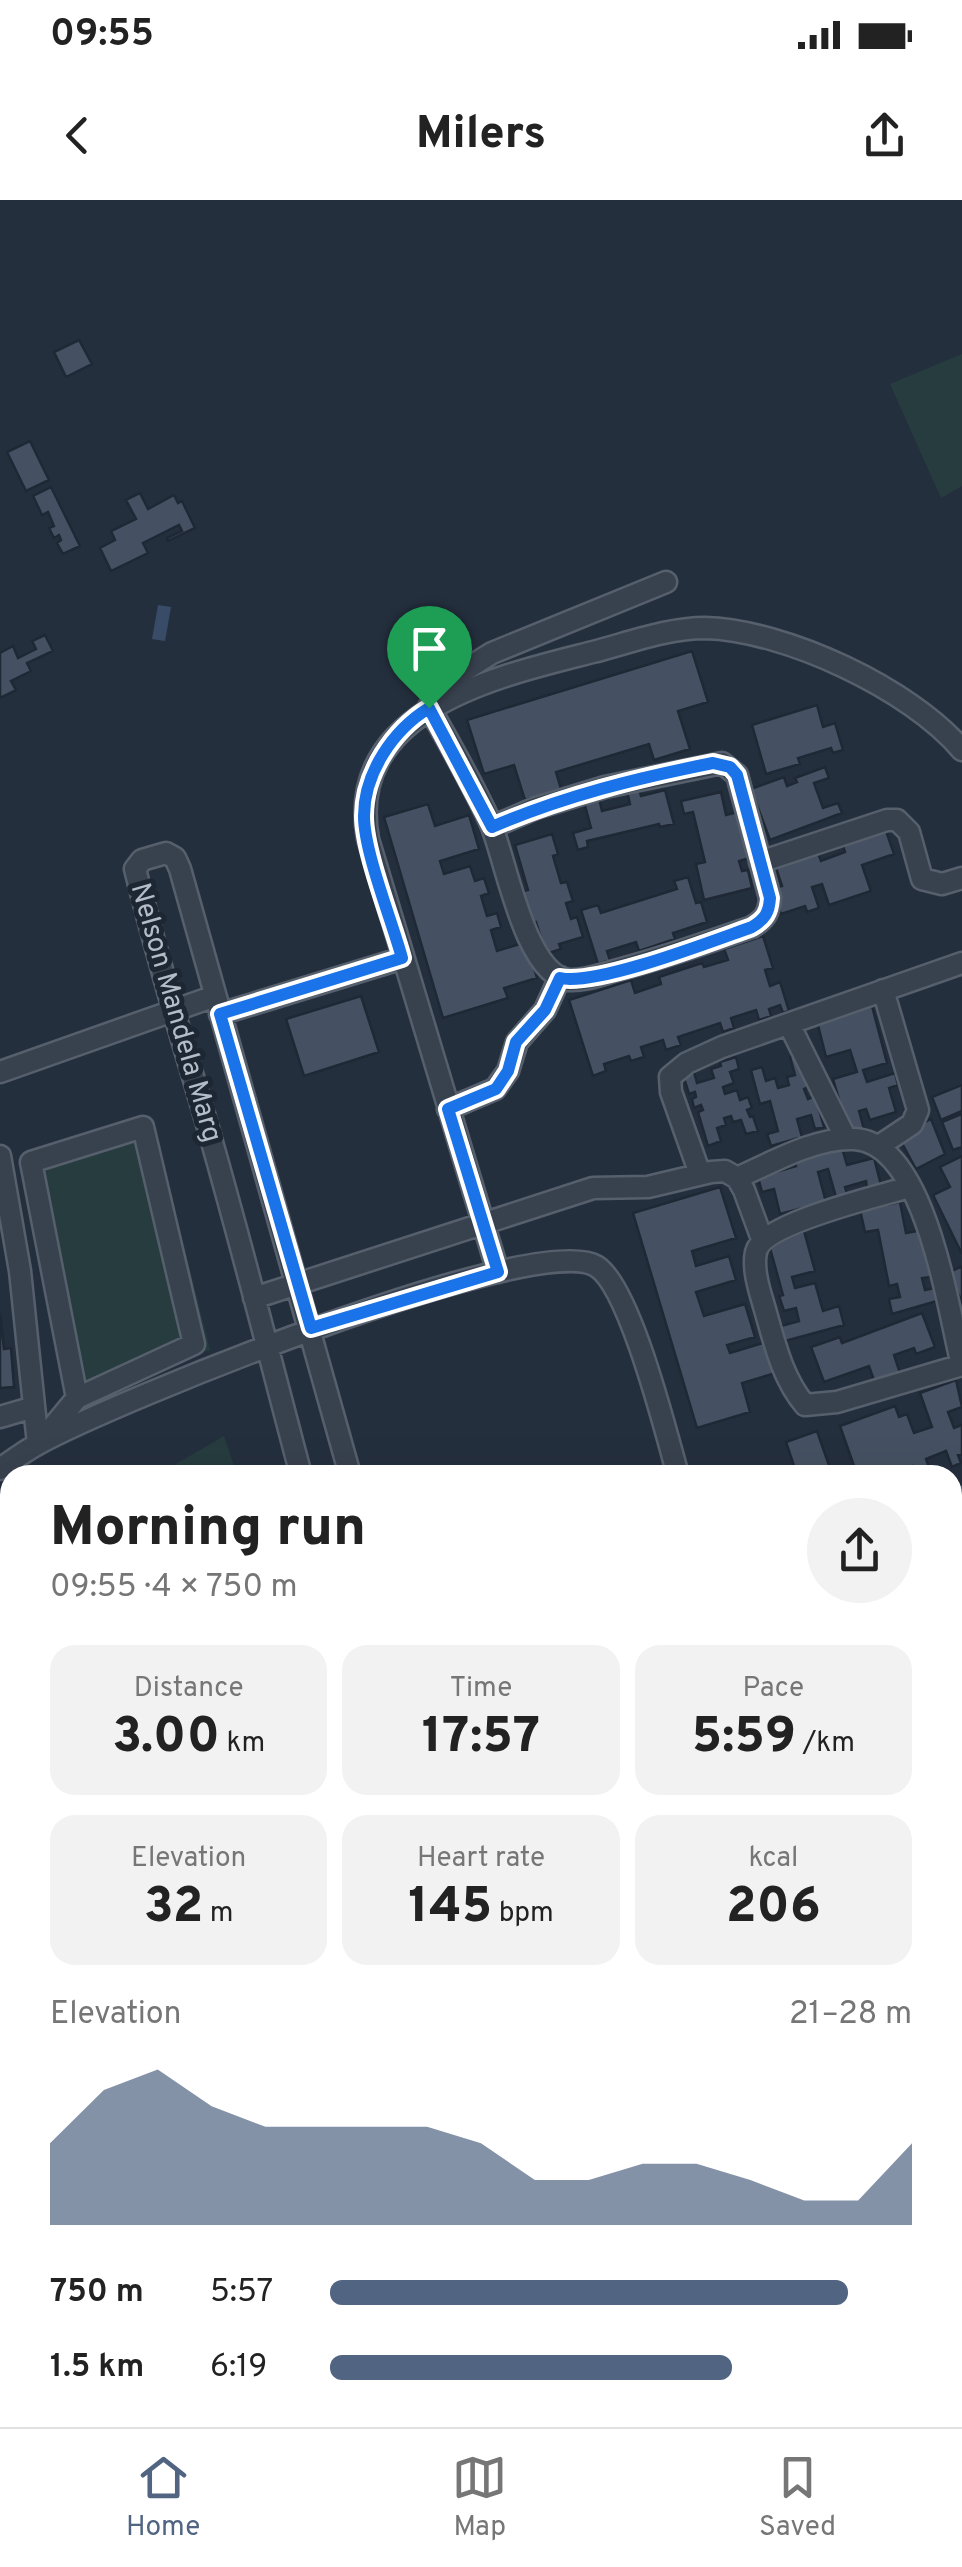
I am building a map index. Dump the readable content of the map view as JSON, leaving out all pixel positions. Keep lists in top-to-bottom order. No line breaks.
{"streets":{"street":["Nelson Mandela Marg"]},"page":{"status":"09:55","header":"Milers","heading":["Morning run","09:55 · 4 × 750 m"],"stats":[["Distance","3.00 km"],["Time","17:57"],["Pace","5:59 /km"],["Elevation","32 m"],["Heart rate","145 bpm"],["kcal","206"]],"chart":["Elevation","21–28 m"],"list":[{"name":"750 m","note":"5:57"},{"name":"1.5 km","note":"6:19"}],"tabs":["Home","Map","Saved"]}}
